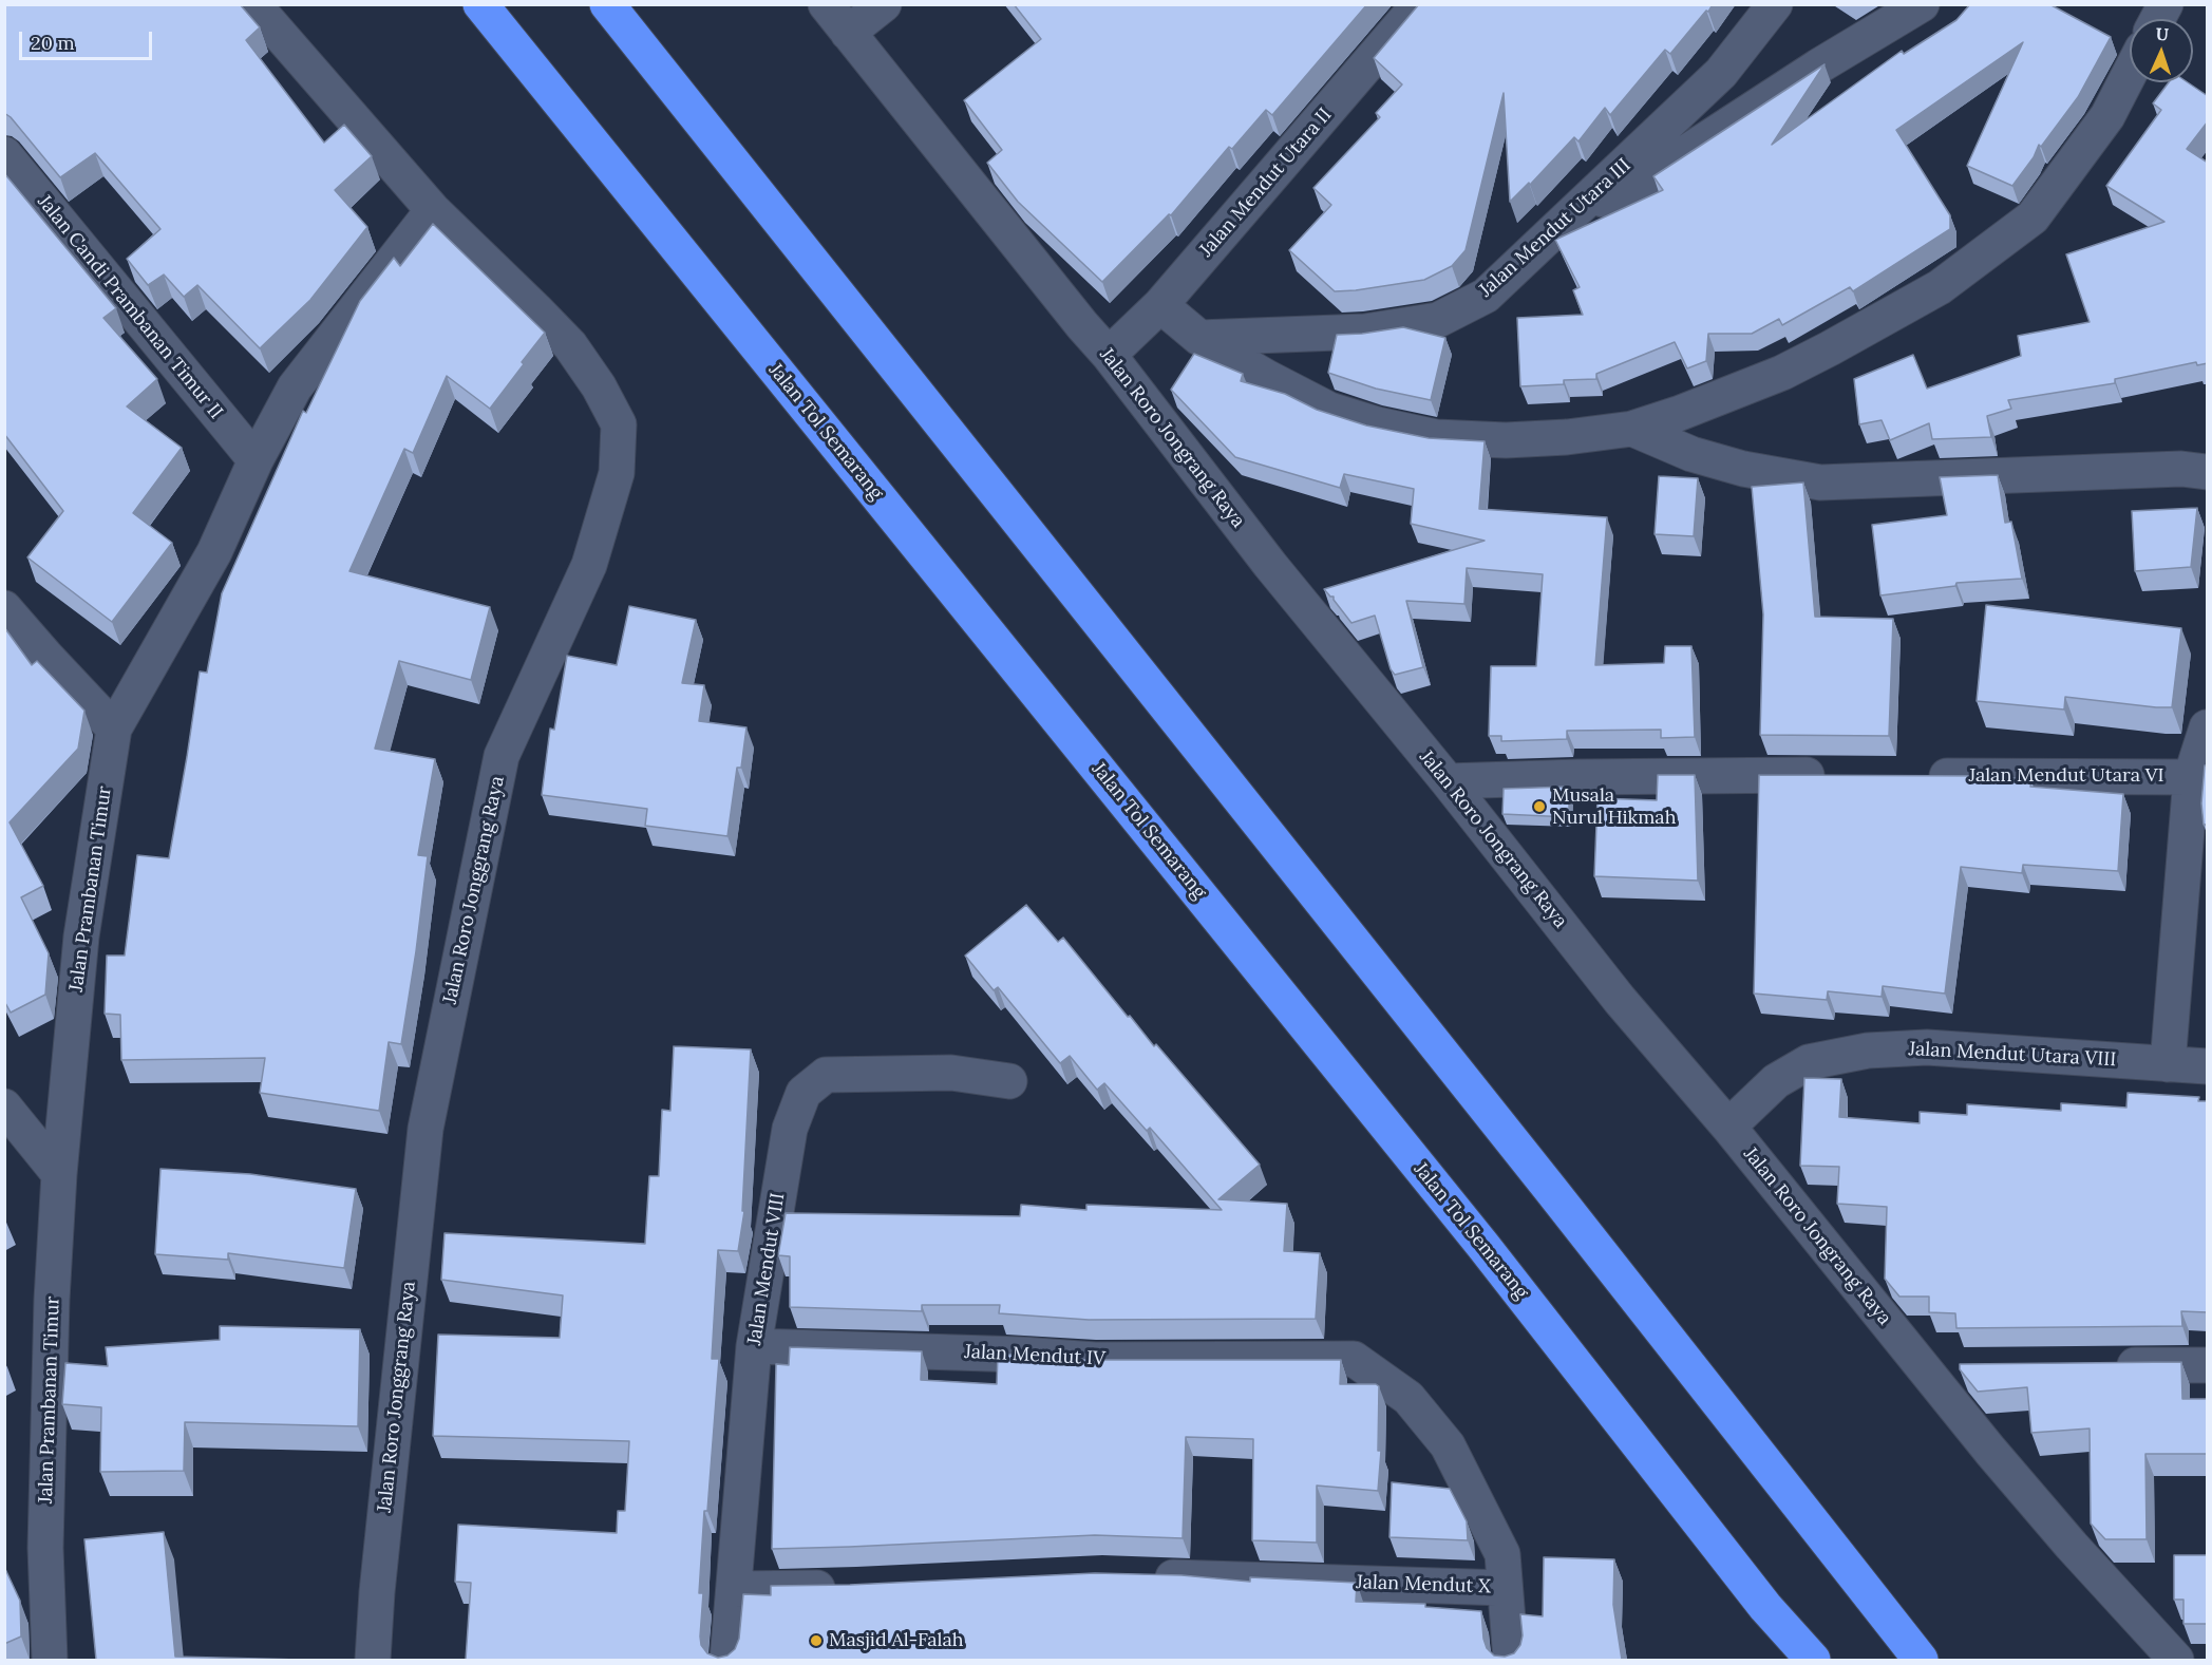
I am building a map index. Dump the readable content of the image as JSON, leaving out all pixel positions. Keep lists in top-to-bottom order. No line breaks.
{"streets":{"highway":["Jalan Tol Semarang"],"street":["Jalan Mendut Utara II","Jalan Mendut Utara III","Jalan Candi Prambanan Timur II","Jalan Roro Jongrang Raya","Jalan Mendut Utara VI","Jalan Prambanan Timur","Jalan Roro Jonggrang Raya","Jalan Mendut Utara VIII","Jalan Mendut VIII","Jalan Mendut IV","Jalan Mendut X"]},"crossings":[["Jalan Mendut Utara II","Jalan Roro Jongrang Raya"],["Jalan Candi Prambanan Timur II","Jalan Prambanan Timur"],["Jalan Roro Jongrang Raya","Jalan Mendut Utara VIII"],["Jalan Prambanan Timur","Jalan Roro Jonggrang Raya"],["Jalan Mendut VIII","Jalan Mendut IV"],["Jalan Mendut IV","Jalan Mendut X"]],"places":["Musala Nurul Hikmah","Masjid Al-Falah"],"scale_bar":"20 m","north":"top"}
